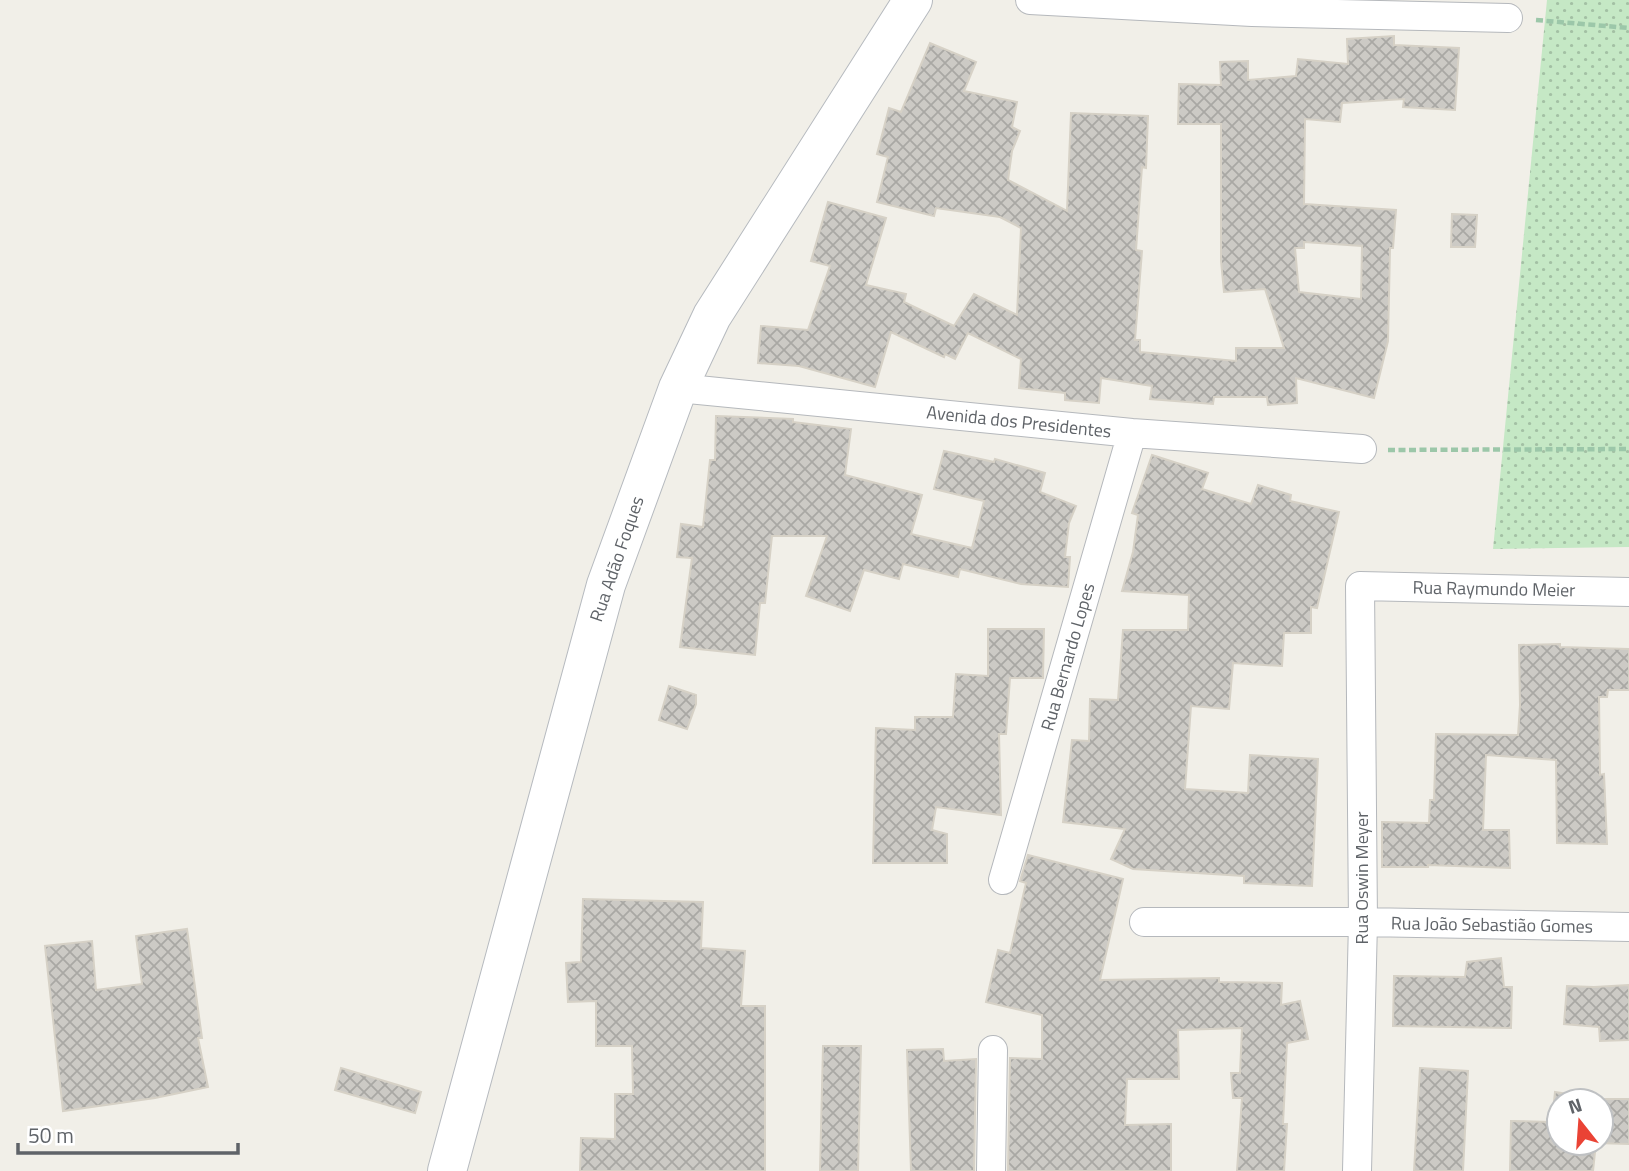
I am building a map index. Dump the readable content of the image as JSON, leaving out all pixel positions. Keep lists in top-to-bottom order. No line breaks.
{"streets":{"main road":["Rua Adão Foques"],"street":["Avenida dos Presidentes","Rua Raymundo Meier","Rua Bernardo Lopes","Rua Oswin Meyer","Rua João Sebastião Gomes"]},"crossings":[["Avenida dos Presidentes","Rua Adão Foques"],["Avenida dos Presidentes","Rua Bernardo Lopes"],["Rua Raymundo Meier","Rua Oswin Meyer"],["Rua Oswin Meyer","Rua João Sebastião Gomes"]],"scale_bar":"50 m","north":"top"}
